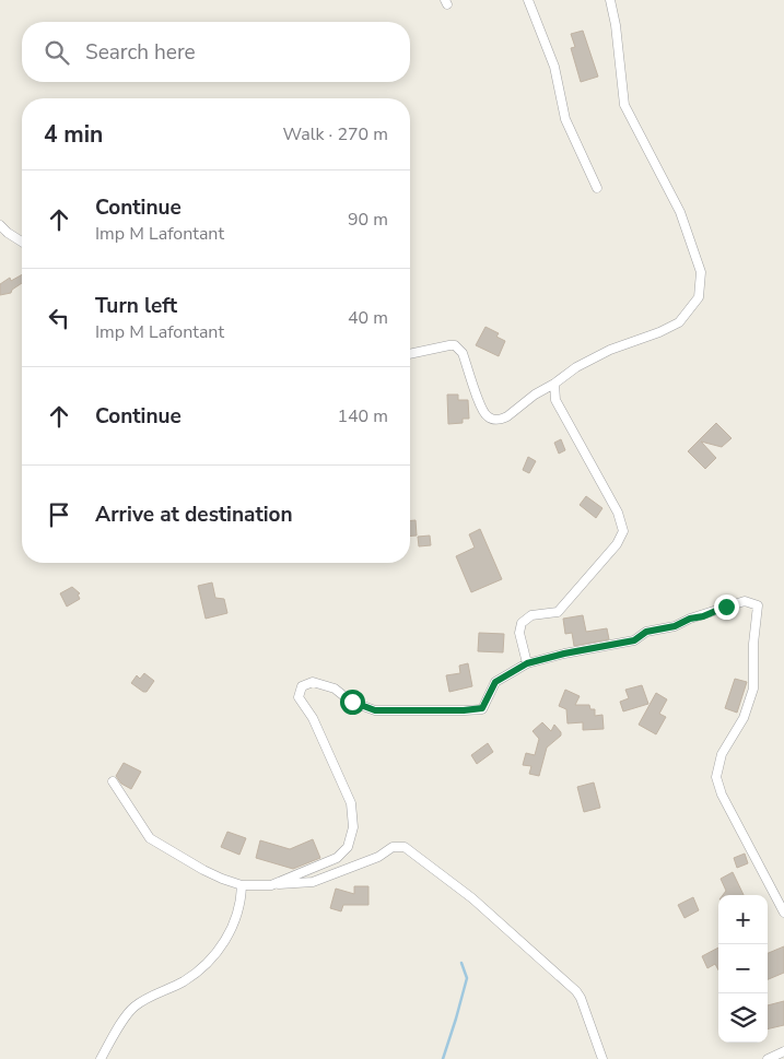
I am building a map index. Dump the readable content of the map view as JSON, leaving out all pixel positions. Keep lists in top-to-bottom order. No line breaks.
{"page":{"search":"Search here","heading":["4 min","Walk · 270 m"],"list":[["Continue","Imp M Lafontant","90 m"],["Turn left","Imp M Lafontant","40 m"],["Continue","140 m"],"Arrive at destination"],"map_buttons":["+","−"]}}
